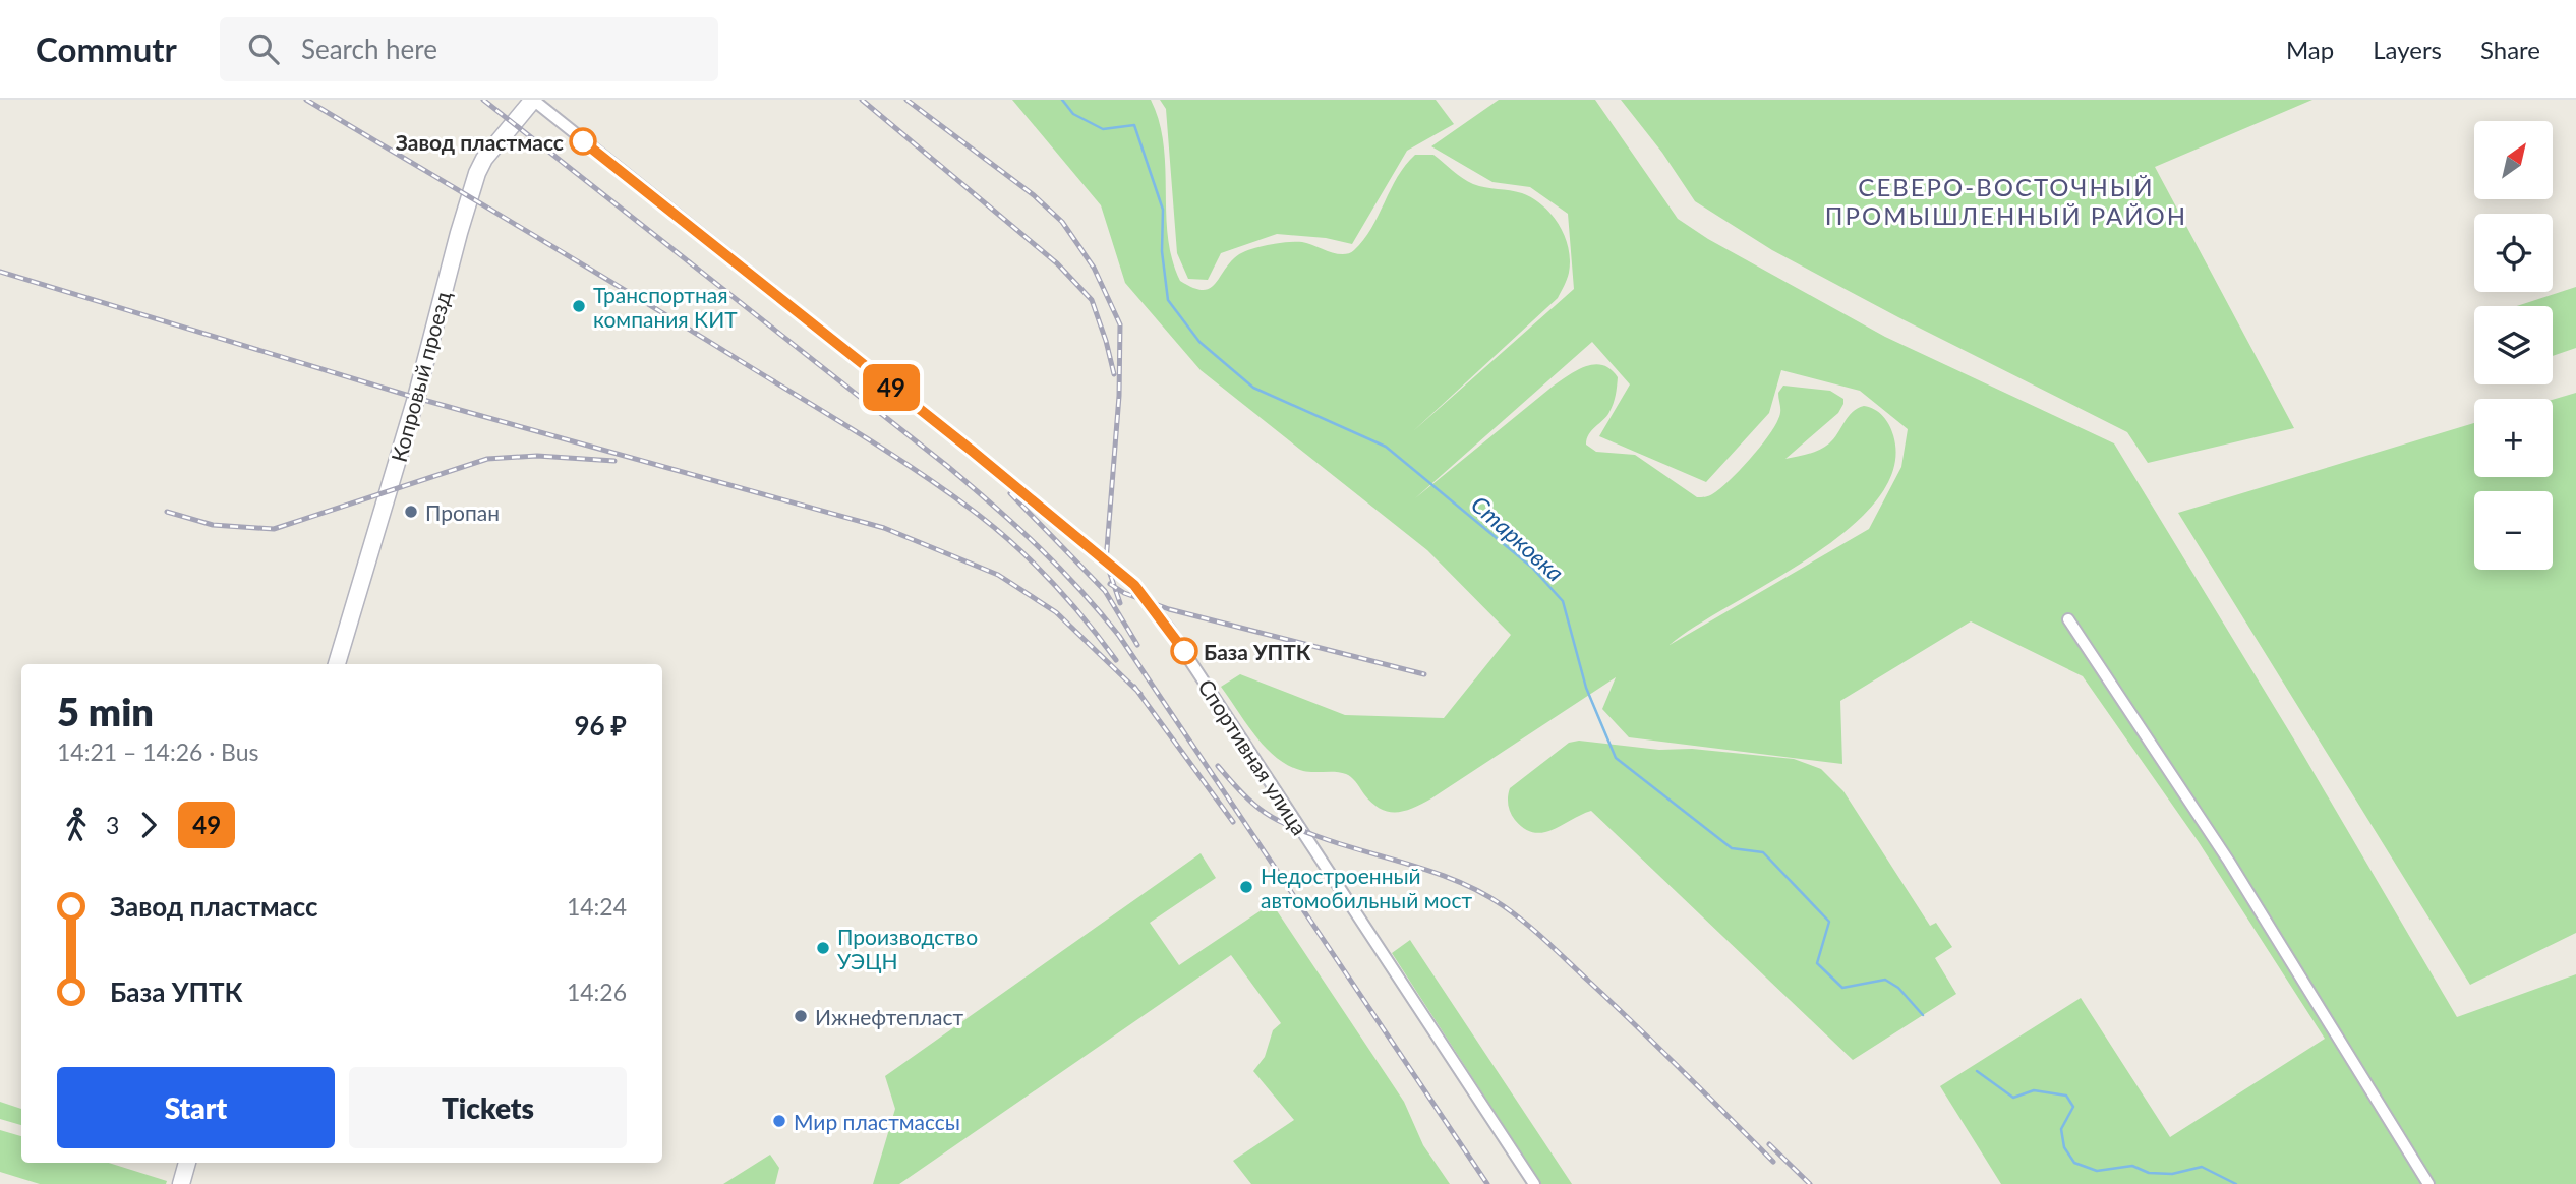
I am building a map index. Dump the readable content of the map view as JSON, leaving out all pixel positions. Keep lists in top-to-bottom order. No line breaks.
{"streets":{"main road":["Копровый проезд"],"street":["Спортивная улица"]},"crossings":[["Копровый проезд","Спортивная улица"]],"districts":["СЕВЕРО-ВОСТОЧНЫЙ ПРОМЫШЛЕННЫЙ РАЙОН"],"water":["Старковка"],"places":["Завод пластмасс","Транспортная компания КИТ","Пропан","База УПТК","Недостроенный автомобильный мост","Производство УЭЦН","Ижнефтепласт","Мир пластмассы"],"lines":["bus line 49"],"north":"top right","page":{"header":"Commutr","search":"Search here","nav":["Map","Layers","Share"],"on_map":"49","map_buttons":["+","−"],"heading":["5 min","14:21 – 14:26 · Bus","96 ₽"],"legs":["3","49"],"list":[{"name":"Завод пластмасс","value":"14:24"},{"name":"База УПТК","value":"14:26"}],"buttons":["Start","Tickets"]}}
